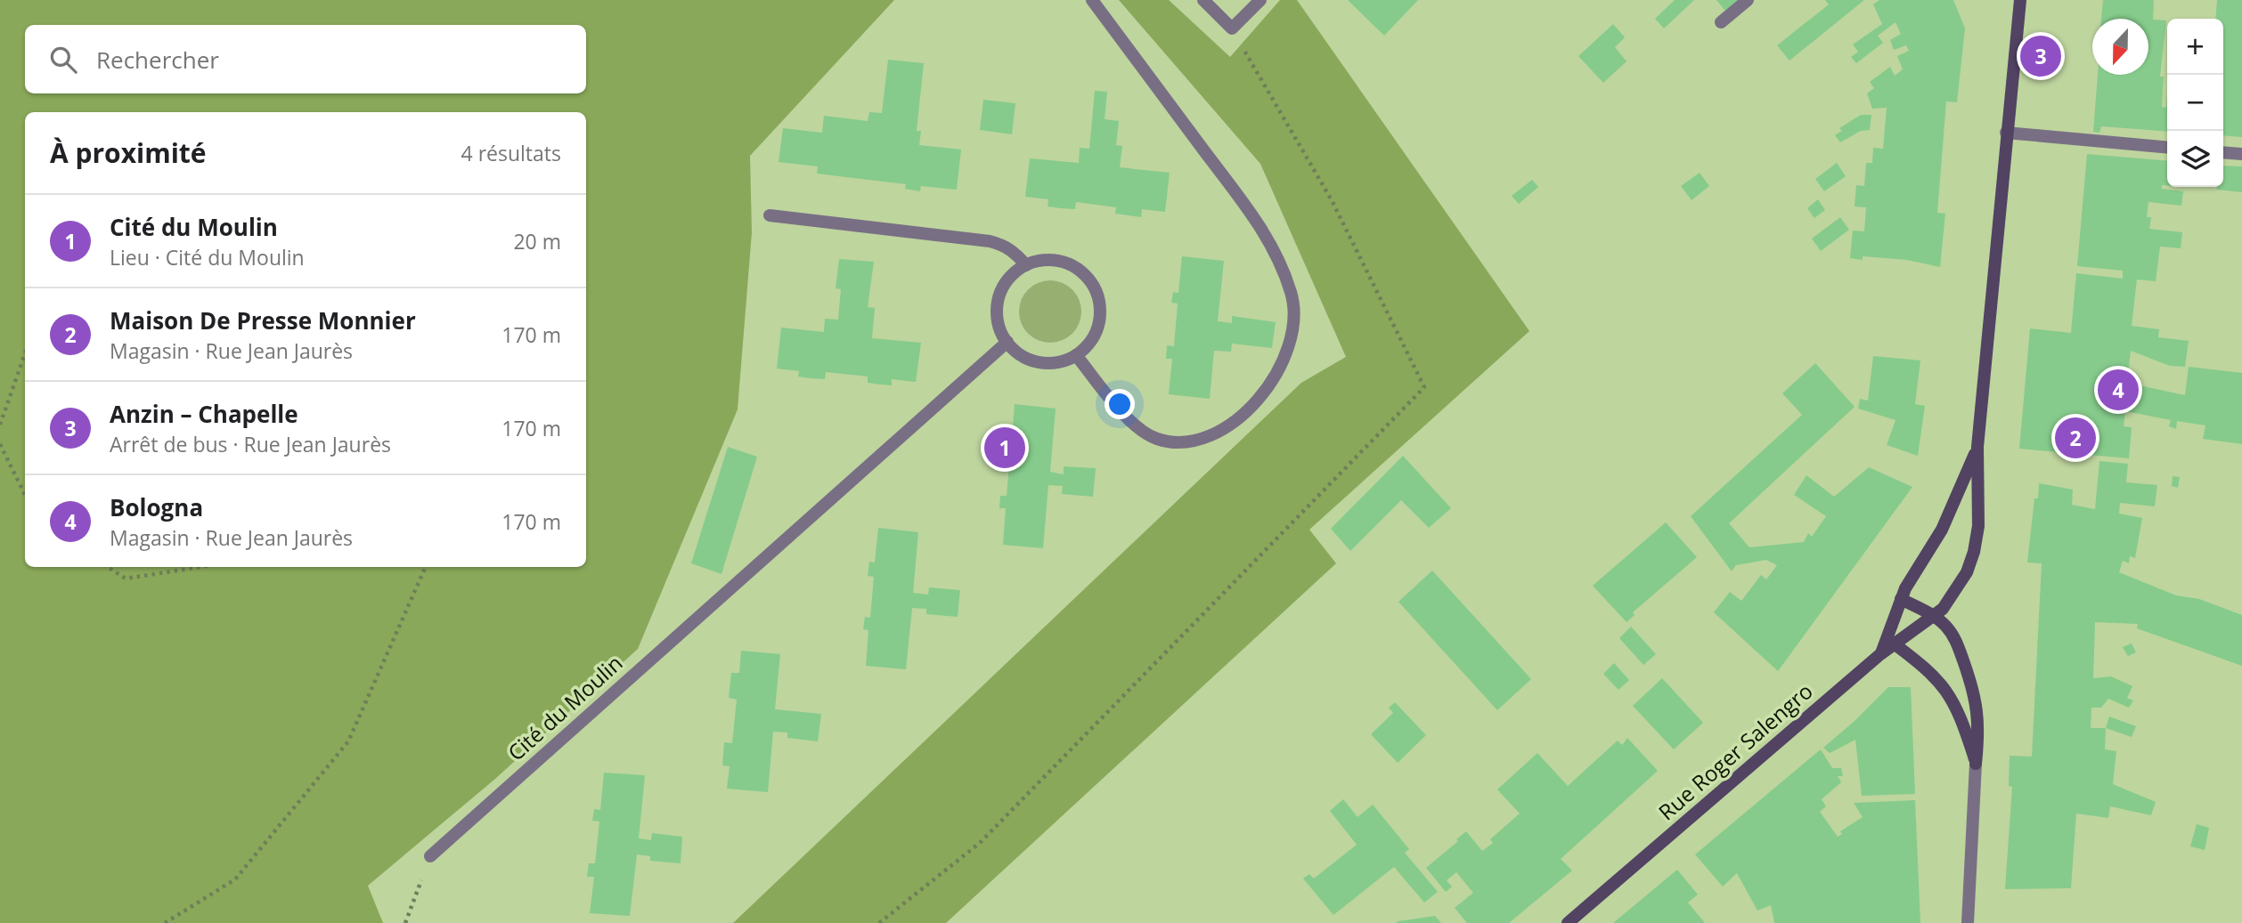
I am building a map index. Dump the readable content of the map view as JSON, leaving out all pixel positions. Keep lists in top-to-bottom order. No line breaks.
{"streets":{"street":["Cité du Moulin","Rue Roger Salengro"]},"north":"bottom","page":{"map_buttons":["+","−"],"search":"Rechercher","pins":["3","4","2","1"],"heading":["À proximité","4 résultats"],"list":[{"mark":"1","name":"Cité du Moulin","note":"Lieu · Cité du Moulin","value":"20 m"},{"mark":"2","name":"Maison De Presse Monnier","note":"Magasin · Rue Jean Jaurès","value":"170 m"},{"mark":"3","name":"Anzin – Chapelle","note":"Arrêt de bus · Rue Jean Jaurès","value":"170 m"},{"mark":"4","name":"Bologna","note":"Magasin · Rue Jean Jaurès","value":"170 m"}]}}
